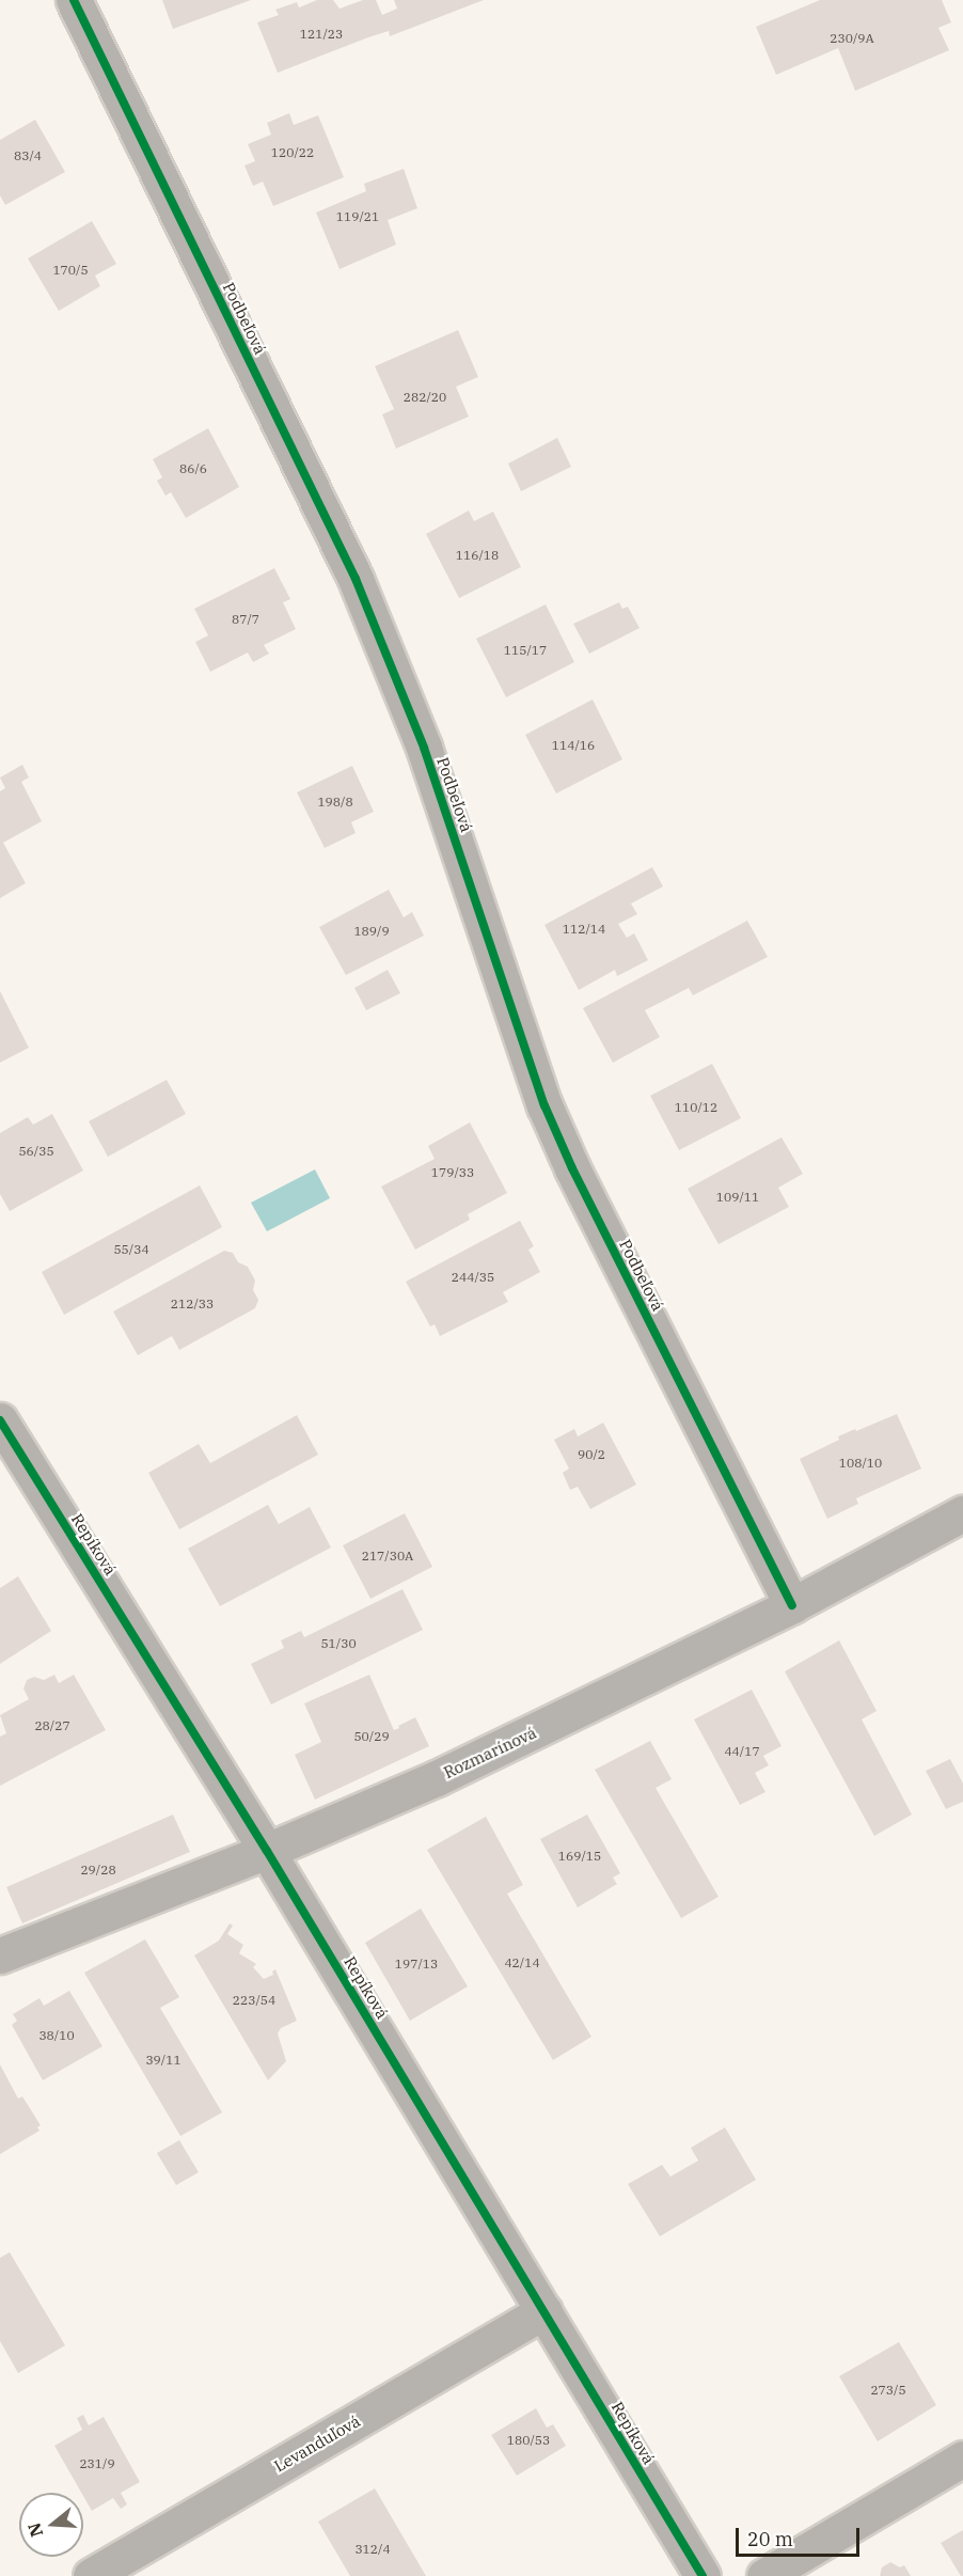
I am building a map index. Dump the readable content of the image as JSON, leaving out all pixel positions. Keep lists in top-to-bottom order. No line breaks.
{"streets":{"street":["Podbeľová","Repíková","Rozmarínová","Levanduľová"]},"crossings":[["Podbeľová","Rozmarínová"],["Repíková","Rozmarínová"],["Repíková","Levanduľová"]],"house_numbers":["121/23","230/9A","120/22","83/4","119/21","170/5","282/20","86/6","116/18","87/7","115/17","114/16","198/8","112/14","189/9","110/12","56/35","179/33","109/11","55/34","244/35","212/33","90/2","108/10","217/30A","51/30","28/27","50/29","44/17","169/15","29/28","42/14","197/13","223/54","38/10","39/11","273/5","180/53","231/9","312/4"],"scale_bar":"20 m","north":"left"}
